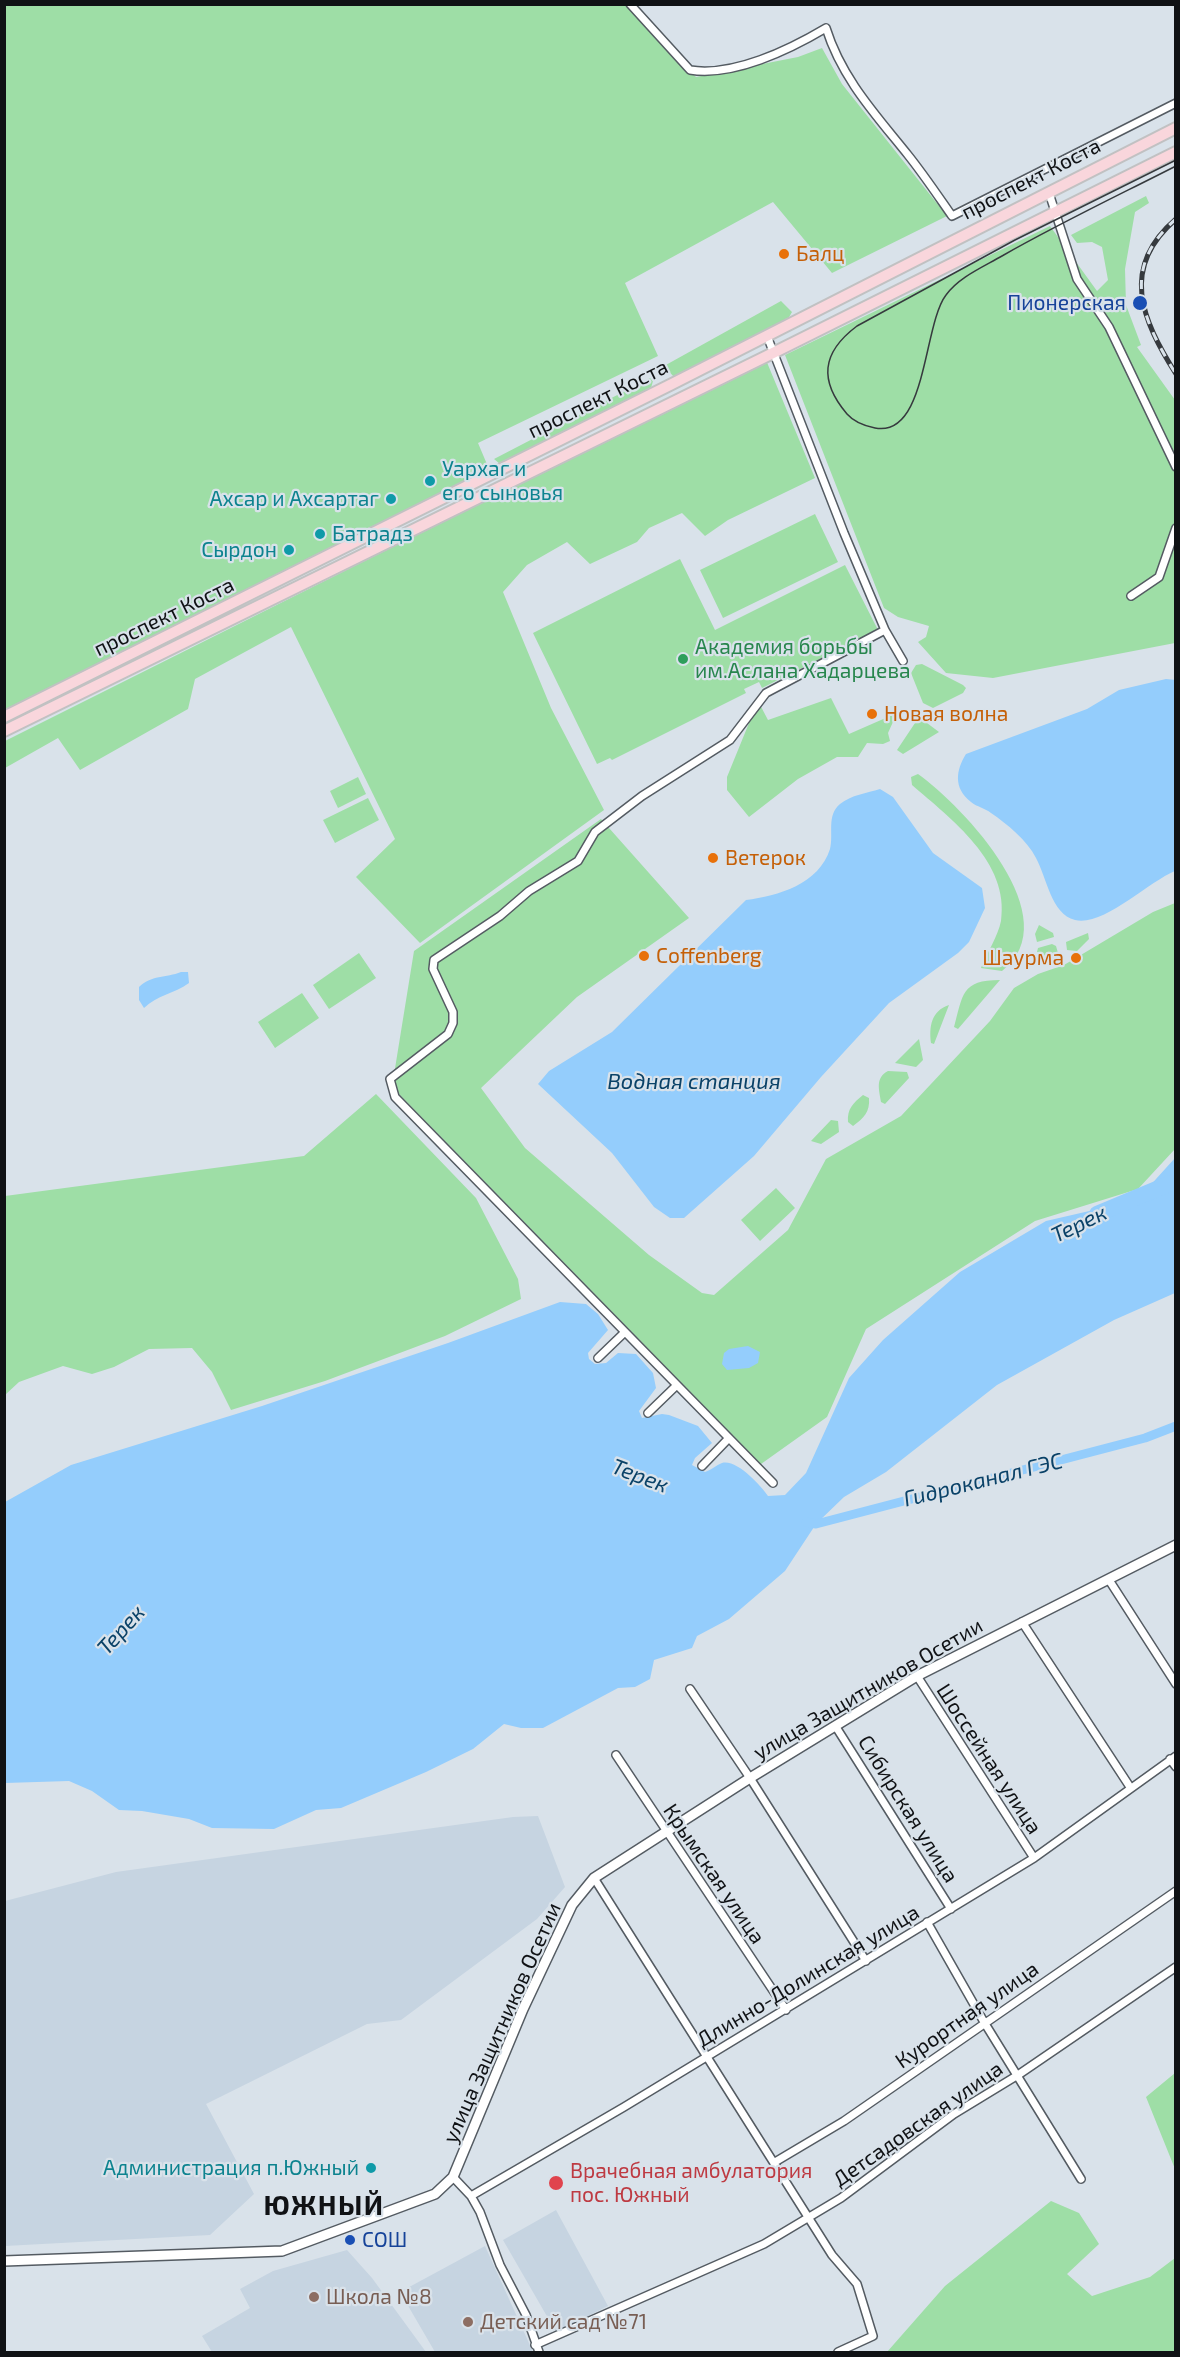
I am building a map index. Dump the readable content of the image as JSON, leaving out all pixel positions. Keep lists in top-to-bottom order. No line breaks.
{"streets":{"main road":["проспект Коста"],"street":["улица Защитников Осетии","Шоссейная улица","Сибирская улица","Крымская улица","Длинно-Долинская улица","Курортная улица","Детсадовская улица"]},"crossings":[["улица Защитников Осетии","Шоссейная улица"],["улица Защитников Осетии","Сибирская улица"],["улица Защитников Осетии","Крымская улица"],["Шоссейная улица","Длинно-Долинская улица"],["Сибирская улица","Длинно-Долинская улица"],["Крымская улица","Длинно-Долинская улица"]],"districts":["ЮЖНЫЙ"],"water":["Водная станция","Терек","Гидроканал ГЭС"],"places":["Балц","Пионерская","Уархаг и его сыновья","Ахсар и Ахсартаг","Батрадз","Сырдон","Академия борьбы им.Аслана Хадарцева","Новая волна","Ветерок","Coffenberg","Шаурма","Администрация п.Южный","Врачебная амбулатория пос. Южный","СОШ","Школа №8","Детский сад №71"]}
